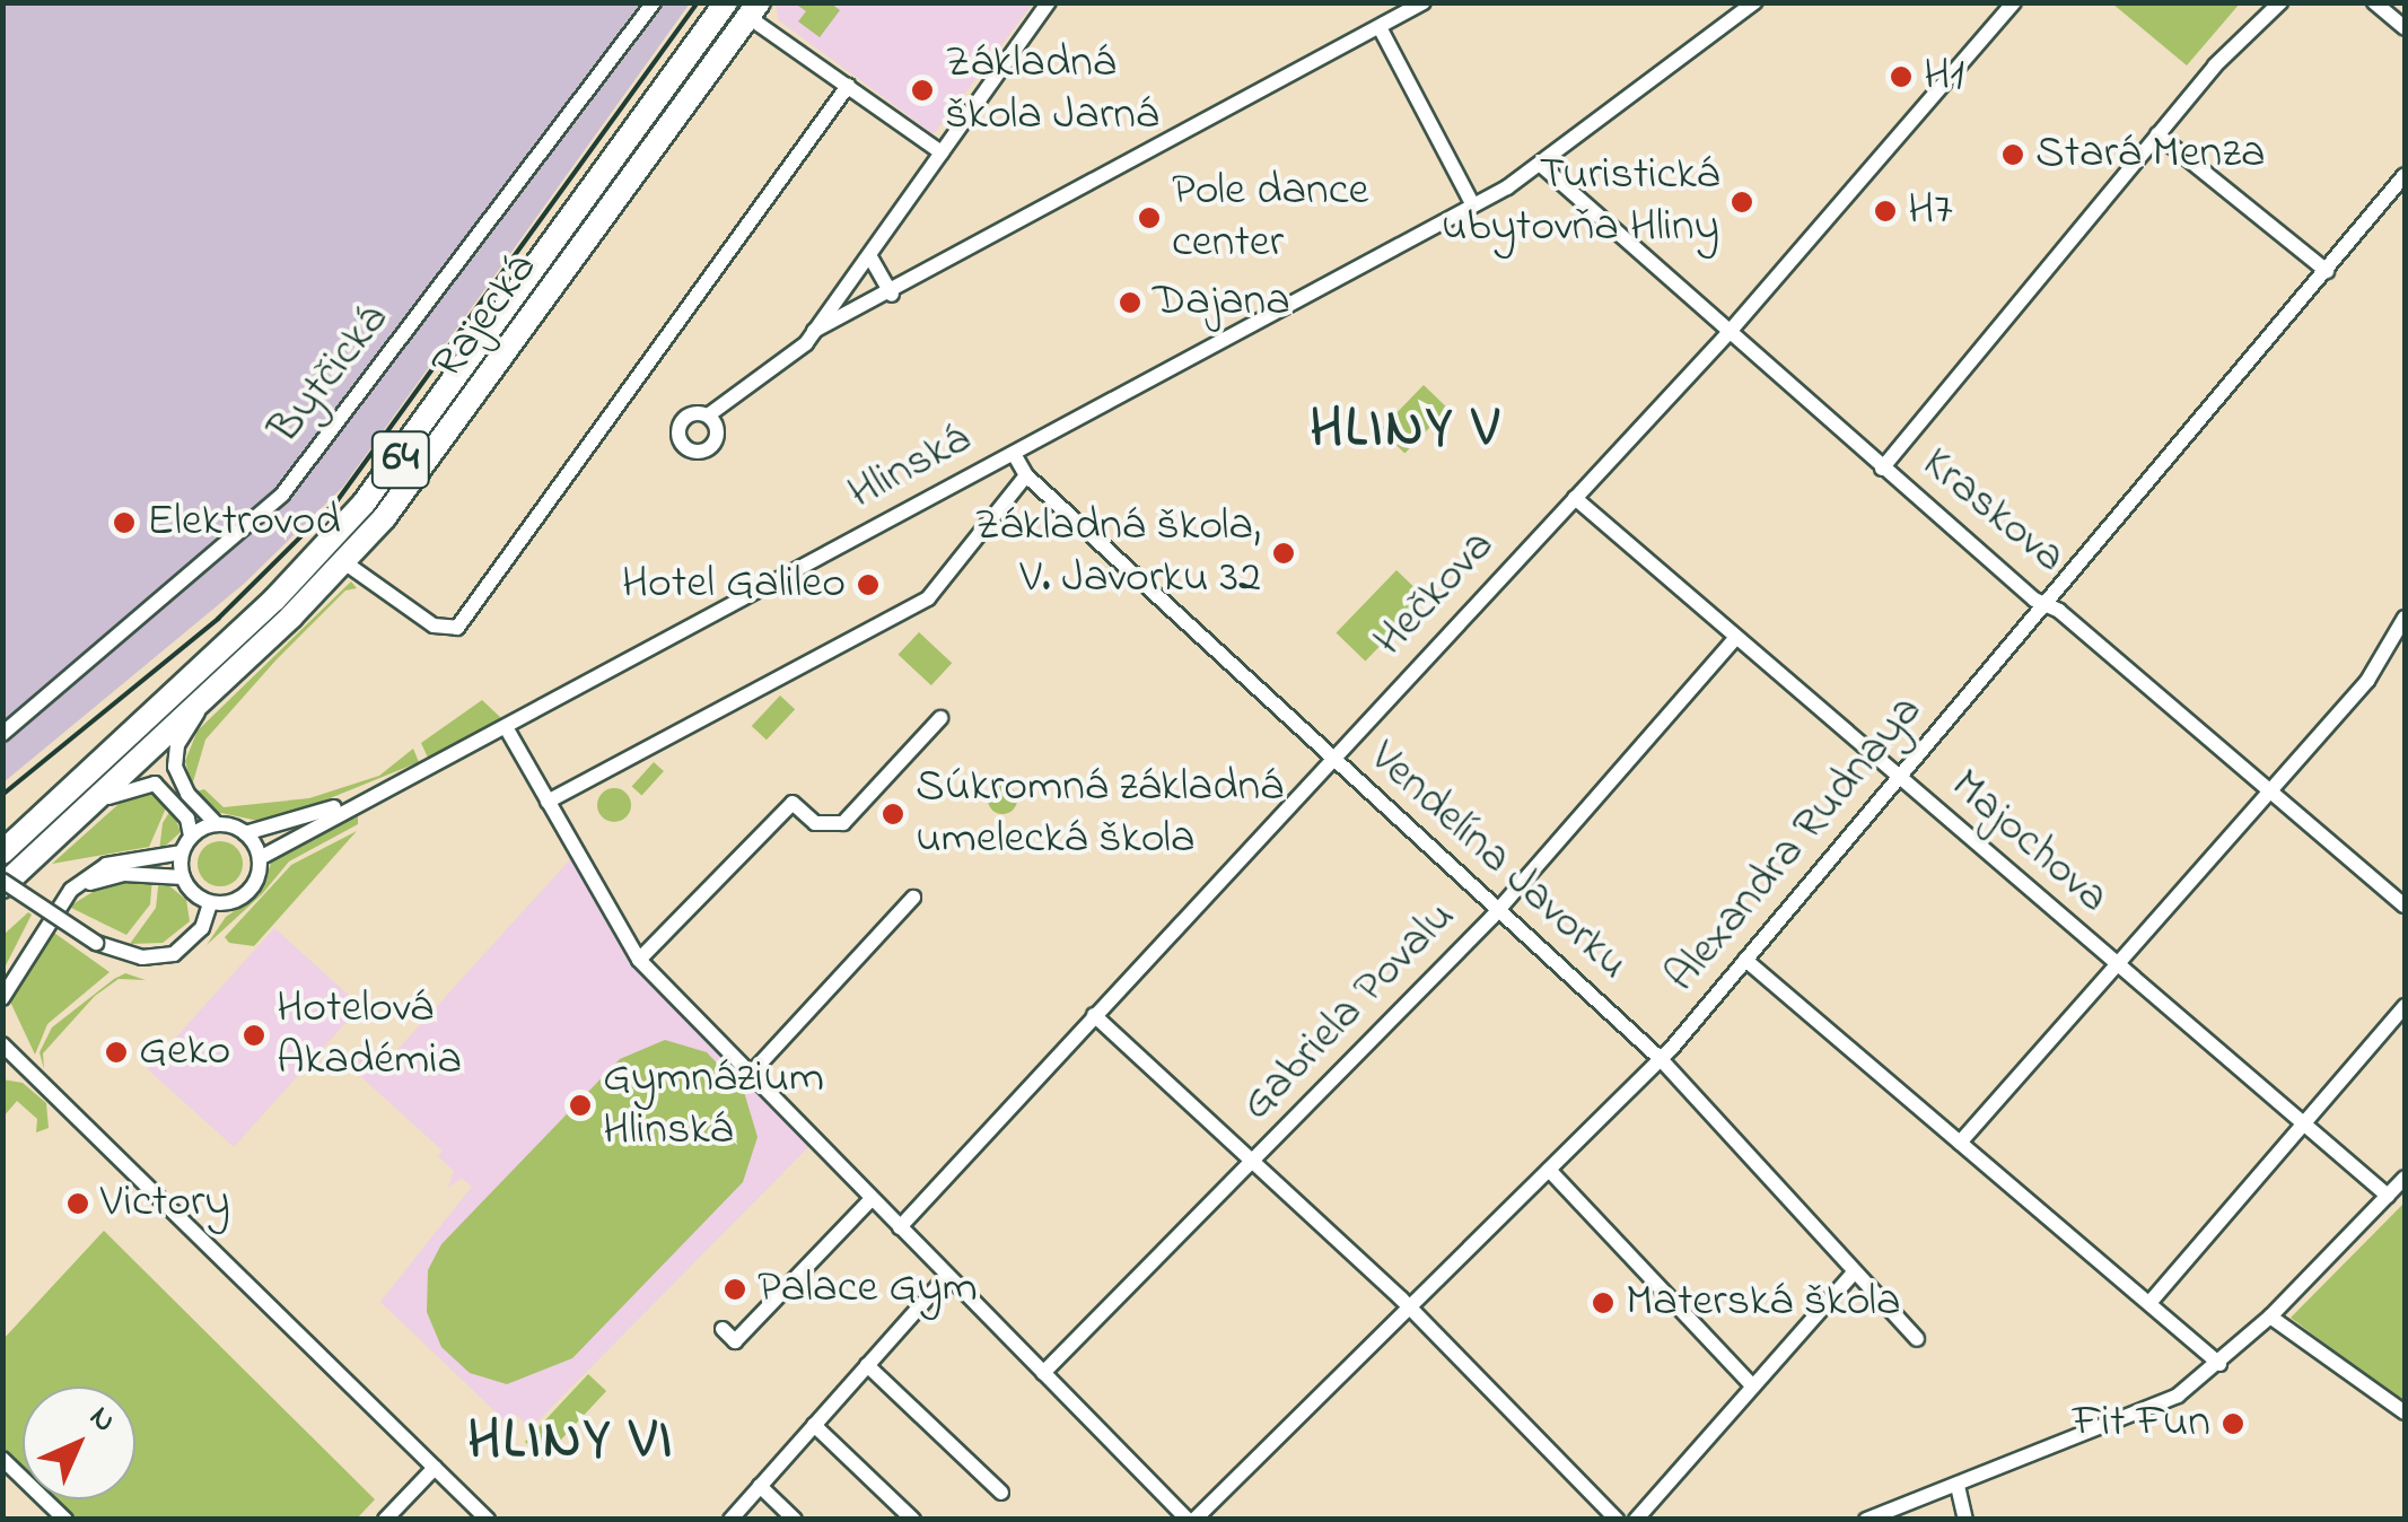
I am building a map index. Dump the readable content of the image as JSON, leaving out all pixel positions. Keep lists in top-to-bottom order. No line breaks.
{"streets":{"main road":["Rajecká","64"],"street":["Bytčická","Hlinská","Kraskova","Hečkova","Majochova","Alexandra Rudnaya","Vendelína Javorku","Gabriela Povalu"]},"crossings":[["Hlinská","Kraskova"],["Hlinská","Vendelína Javorku"],["Kraskova","Hečkova"],["Kraskova","Alexandra Rudnaya"],["Hečkova","Majochova"],["Hečkova","Vendelína Javorku"],["Majochova","Alexandra Rudnaya"],["Majochova","Gabriela Povalu"],["Alexandra Rudnaya","Vendelína Javorku"],["Vendelína Javorku","Gabriela Povalu"]],"districts":["HLINY V","HLINY VI"],"places":["H1","Základná škola Jarná","Stará Menza","Turistická ubytovňa Hliny","H7","Pole dance center","Dajana","Elektrovod","Základná škola, V. Javorku 32","Hotel Galileo","Súkromná základná umelecká škola","Hotelová Akadémia","Geko","Gymnázium Hlinská","Victory","Palace Gym","Materská škola","Fit Fun"],"north":"top right"}
